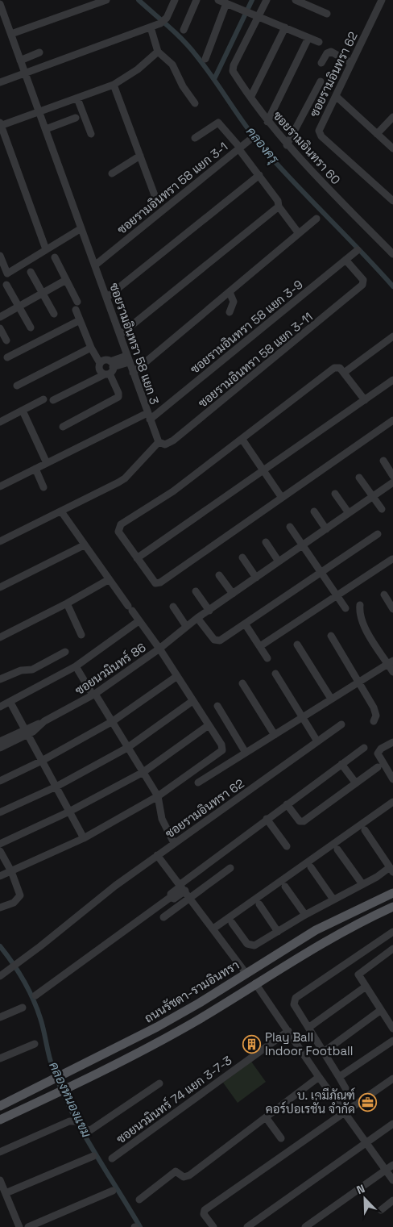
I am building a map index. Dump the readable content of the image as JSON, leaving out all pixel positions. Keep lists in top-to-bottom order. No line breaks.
{"streets":{"main road":["ถนนรัชดา-รามอินทรา"],"street":["ซอยรามอินทรา 62","ซอยรามอินทรา 60","ซอยรามอินทรา 58 แยก 3-1","ซอยรามอินทรา 58 แยก 3-9","ซอยรามอินทรา 58 แยก 3","ซอยรามอินทรา 58 แยก 3-11","ซอยนวมินทร์ 86","ซอยนวมินทร์ 74 แยก 3-7-3"]},"crossings":[["ซอยรามอินทรา 58 แยก 3-1","ซอยรามอินทรา 58 แยก 3"],["ซอยรามอินทรา 58 แยก 3-9","ซอยรามอินทรา 58 แยก 3"],["ซอยรามอินทรา 58 แยก 3-9","ซอยรามอินทรา 58 แยก 3-11"],["ซอยรามอินทรา 58 แยก 3","ซอยรามอินทรา 58 แยก 3-11"]],"water":["คลองครุ","คลองหนองแขม"],"places":{"building":["Play Ball Indoor Football"],"office":["บ. เคมีภัณฑ์ คอร์ปอเรชั่น จำกัด"]},"north":"top left"}
